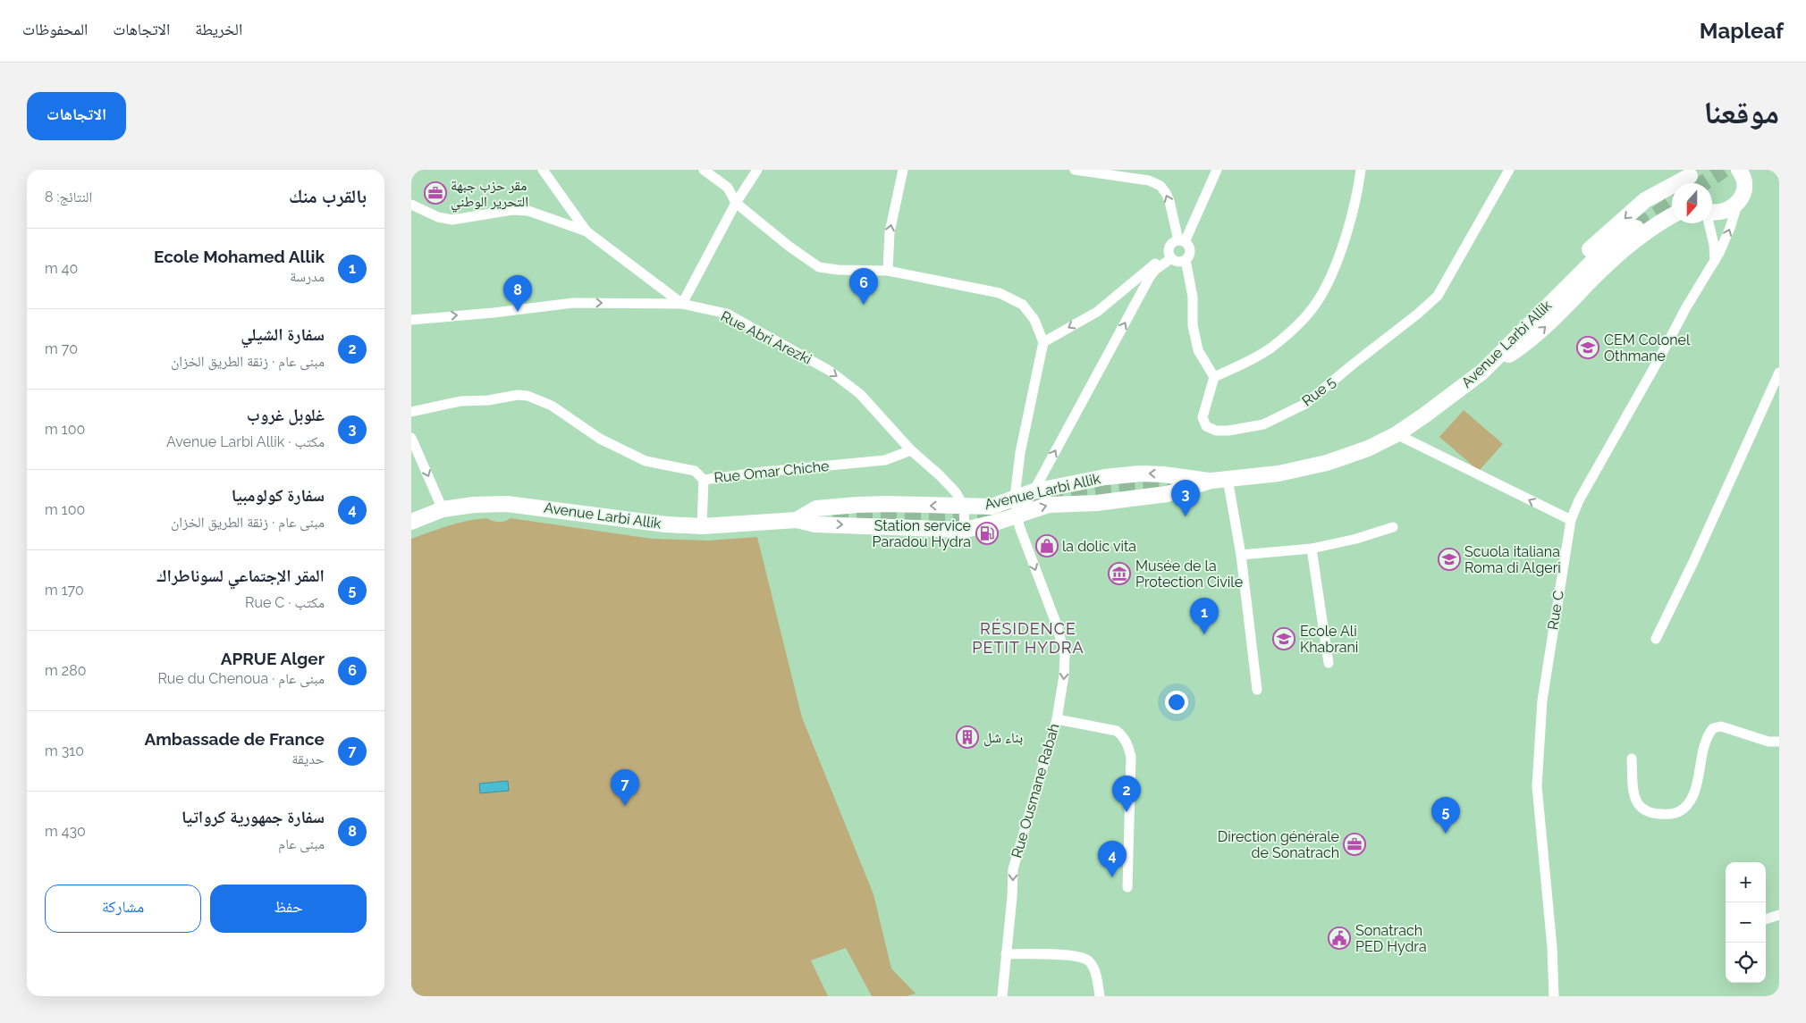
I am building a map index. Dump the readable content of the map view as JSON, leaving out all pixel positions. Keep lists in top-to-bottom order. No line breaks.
{"streets":{"main road":["Avenue Larbi Allik"],"street":["Rue Abri Arezki","Rue 5","Rue Omar Chiche","Rue C","Rue Ousmane Rabah"]},"crossings":[["Rue Abri Arezki","Avenue Larbi Allik"],["Rue Abri Arezki","Rue Omar Chiche"],["Avenue Larbi Allik","Rue Ousmane Rabah"]],"one_way":["Rue Abri Arezki","Rue Ousmane Rabah"],"districts":["RÉSIDENCE PETIT HYDRA"],"places":{"office":["مقر حزب جبهة التحرير الوطني","Direction générale de Sonatrach"],"school or university":["CEM Colonel Othmane","Scuola italiana Roma di Algeri","Ecole Ali Khabrani"],"fuel station":["Station service Paradou Hydra"],"shop":["la dolic vita"],"museum":["Musée de la Protection Civile"],"building":["بناء شل"],"public building":["Sonatrach PED Hydra"]},"north":"bottom","page":{"header":"Mapleaf","nav":["الخريطة","الاتجاهات","المحفوظات"],"title":"موقعنا","buttons":["الاتجاهات",["حفظ","مشاركة"]],"heading":["بالقرب منك","النتائج: 8"],"list":[{"mark":"1","name":"Ecole Mohamed Allik","note":"مدرسة","value":"40 m"},{"mark":"2","name":"سفارة الشيلي","note":"مبنى عام · زنقة الطريق الخزان","value":"70 m"},{"mark":"3","name":"غلوبل غروب","note":"مكتب · Avenue Larbi Allik","value":"100 m"},{"mark":"4","name":"سفارة كولومبيا","note":"مبنى عام · زنقة الطريق الخزان","value":"100 m"},{"mark":"5","name":"المقر الإجتماعي لسوناطراك","note":"مكتب · Rue C","value":"170 m"},{"mark":"6","name":"APRUE Alger","note":"مبنى عام · Rue du Chenoua","value":"280 m"},{"mark":"7","name":"Ambassade de France","note":"حديقة","value":"310 m"},{"mark":"8","name":"سفارة جمهورية كرواتيا","note":"مبنى عام","value":"430 m"}],"pins":["6","8","3","1","7","2","5","4"],"map_buttons":["+","−"]}}
